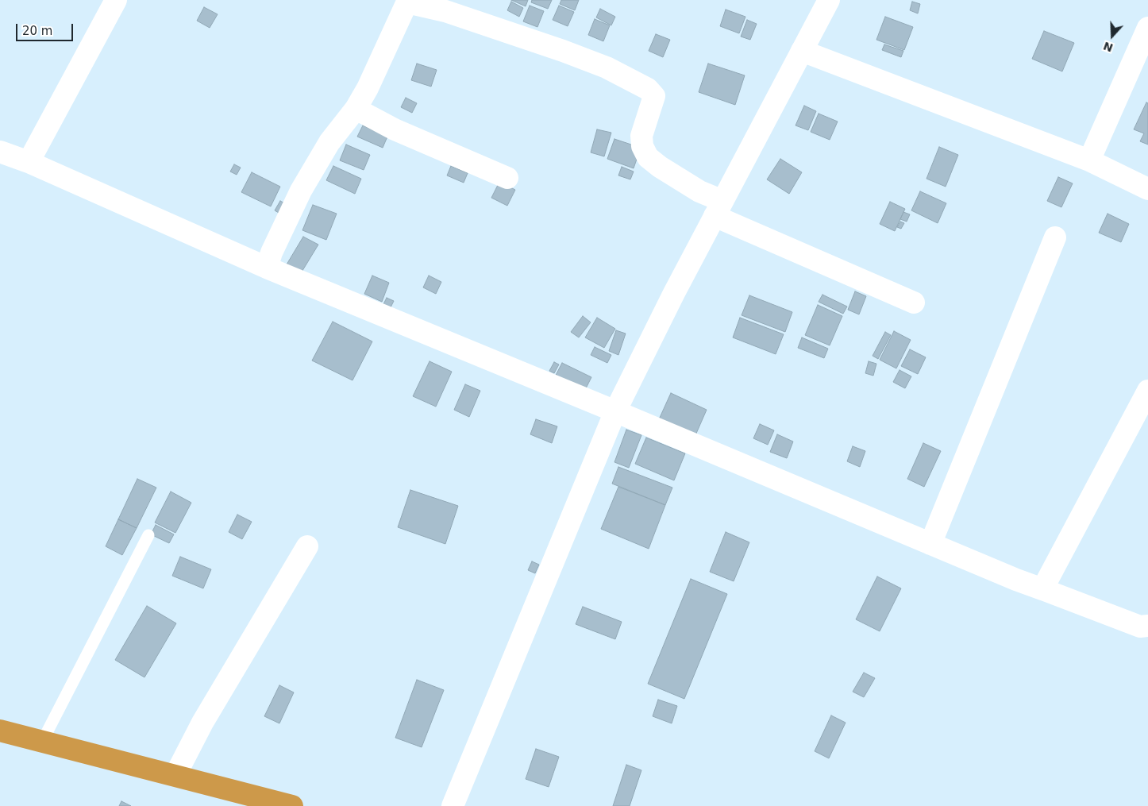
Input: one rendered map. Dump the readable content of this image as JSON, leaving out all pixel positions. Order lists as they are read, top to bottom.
{
  "scale_bar": "20 m",
  "north": "bottom"
}
